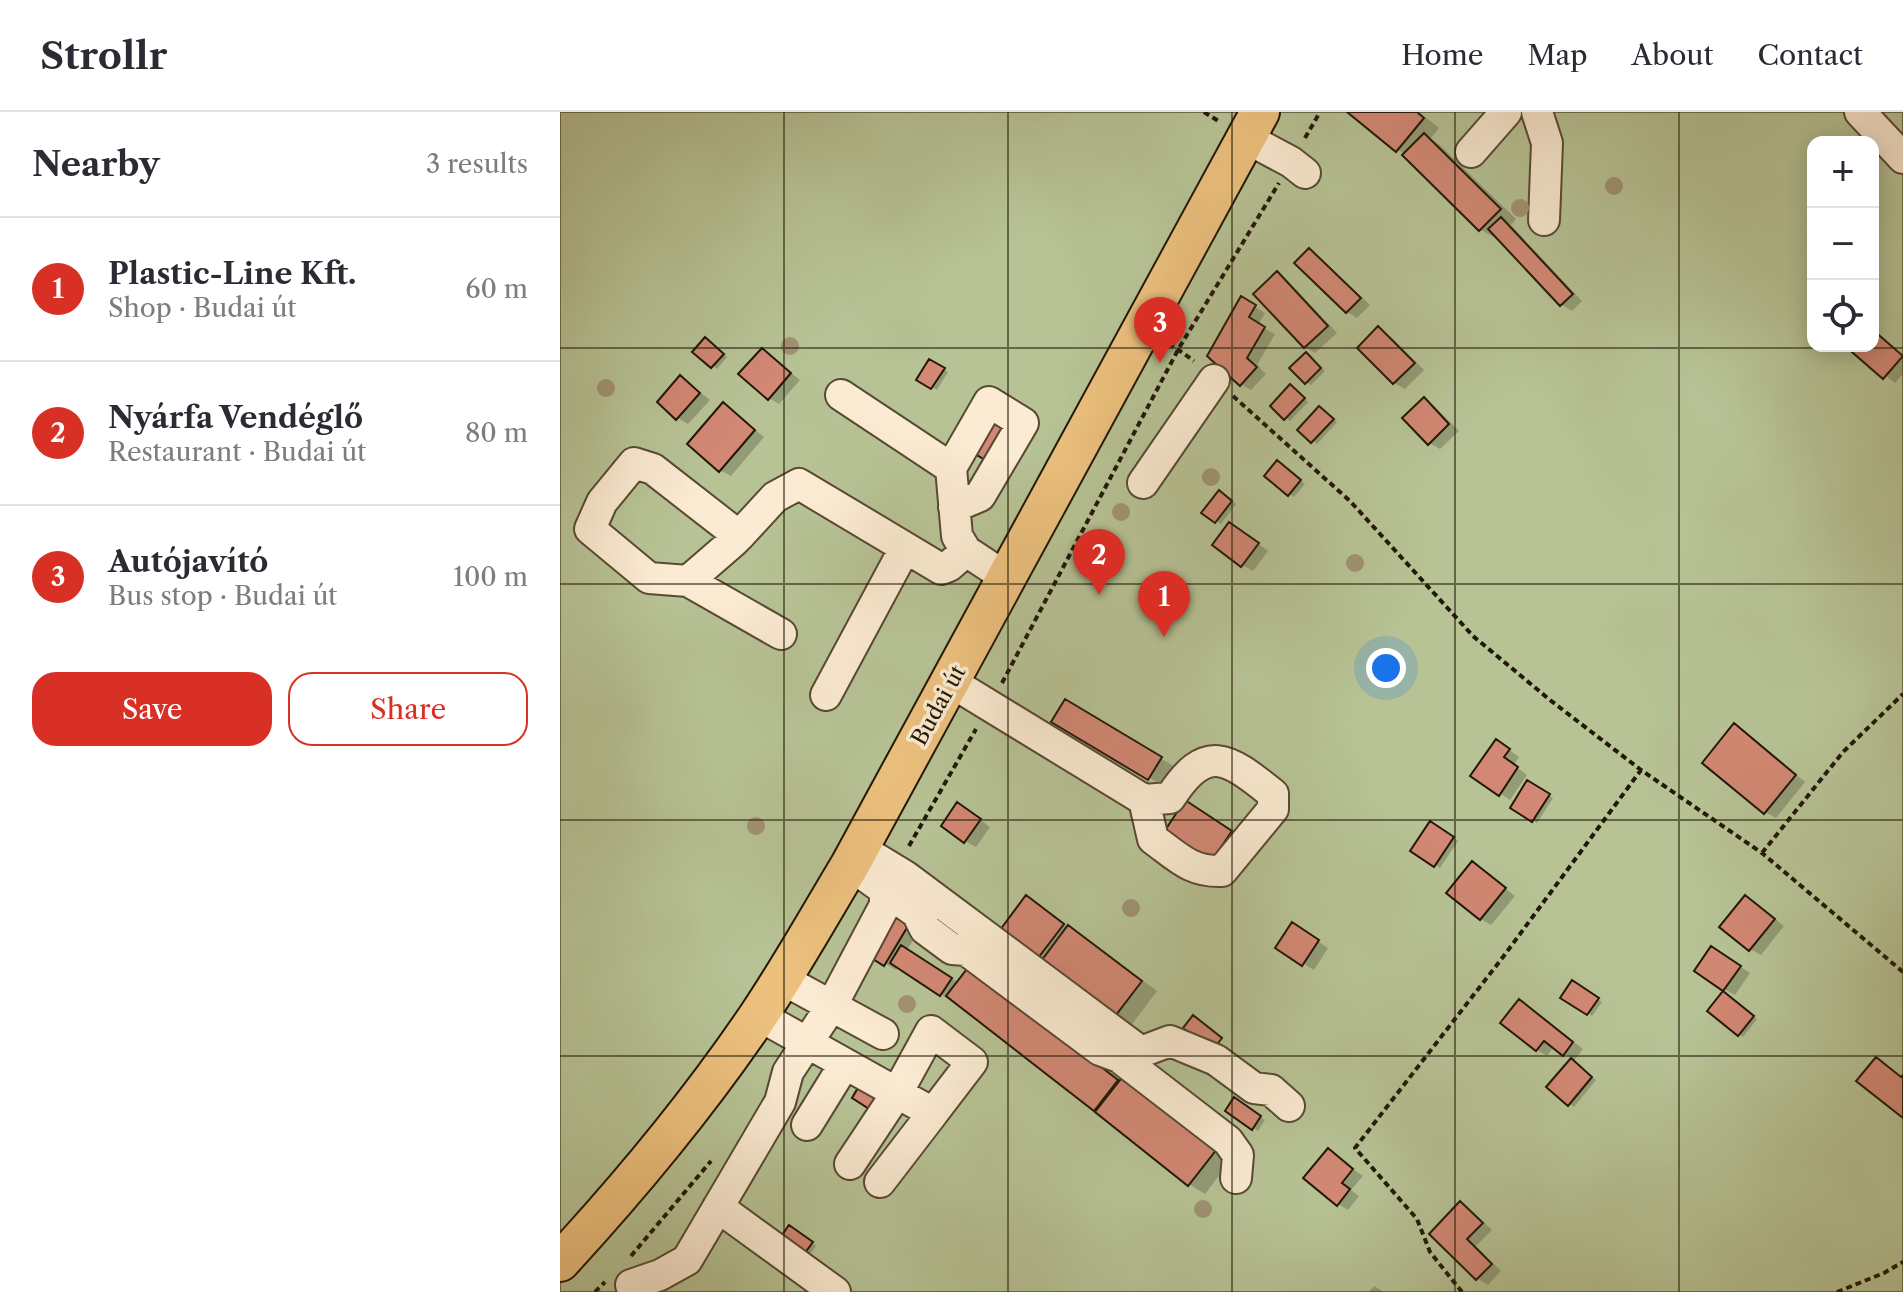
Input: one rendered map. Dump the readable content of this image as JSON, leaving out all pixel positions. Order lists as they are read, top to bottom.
{
  "streets": {
    "main road": ["Budai út"]
  },
  "page": {
    "header": "Strollr",
    "nav": [
      "Home",
      "Map",
      "About",
      "Contact"
    ],
    "heading": ["Nearby", "3 results"],
    "map_buttons": ["+", "−"],
    "list": [
      {
        "mark": "1",
        "name": "Plastic-Line Kft.",
        "note": "Shop · Budai út",
        "value": "60 m"
      },
      {
        "mark": "2",
        "name": "Nyárfa Vendéglő",
        "note": "Restaurant · Budai út",
        "value": "80 m"
      },
      {
        "mark": "3",
        "name": "Autójavító",
        "note": "Bus stop · Budai út",
        "value": "100 m"
      }
    ],
    "pins": ["3", "2", "1"],
    "buttons": ["Save", "Share"]
  }
}
